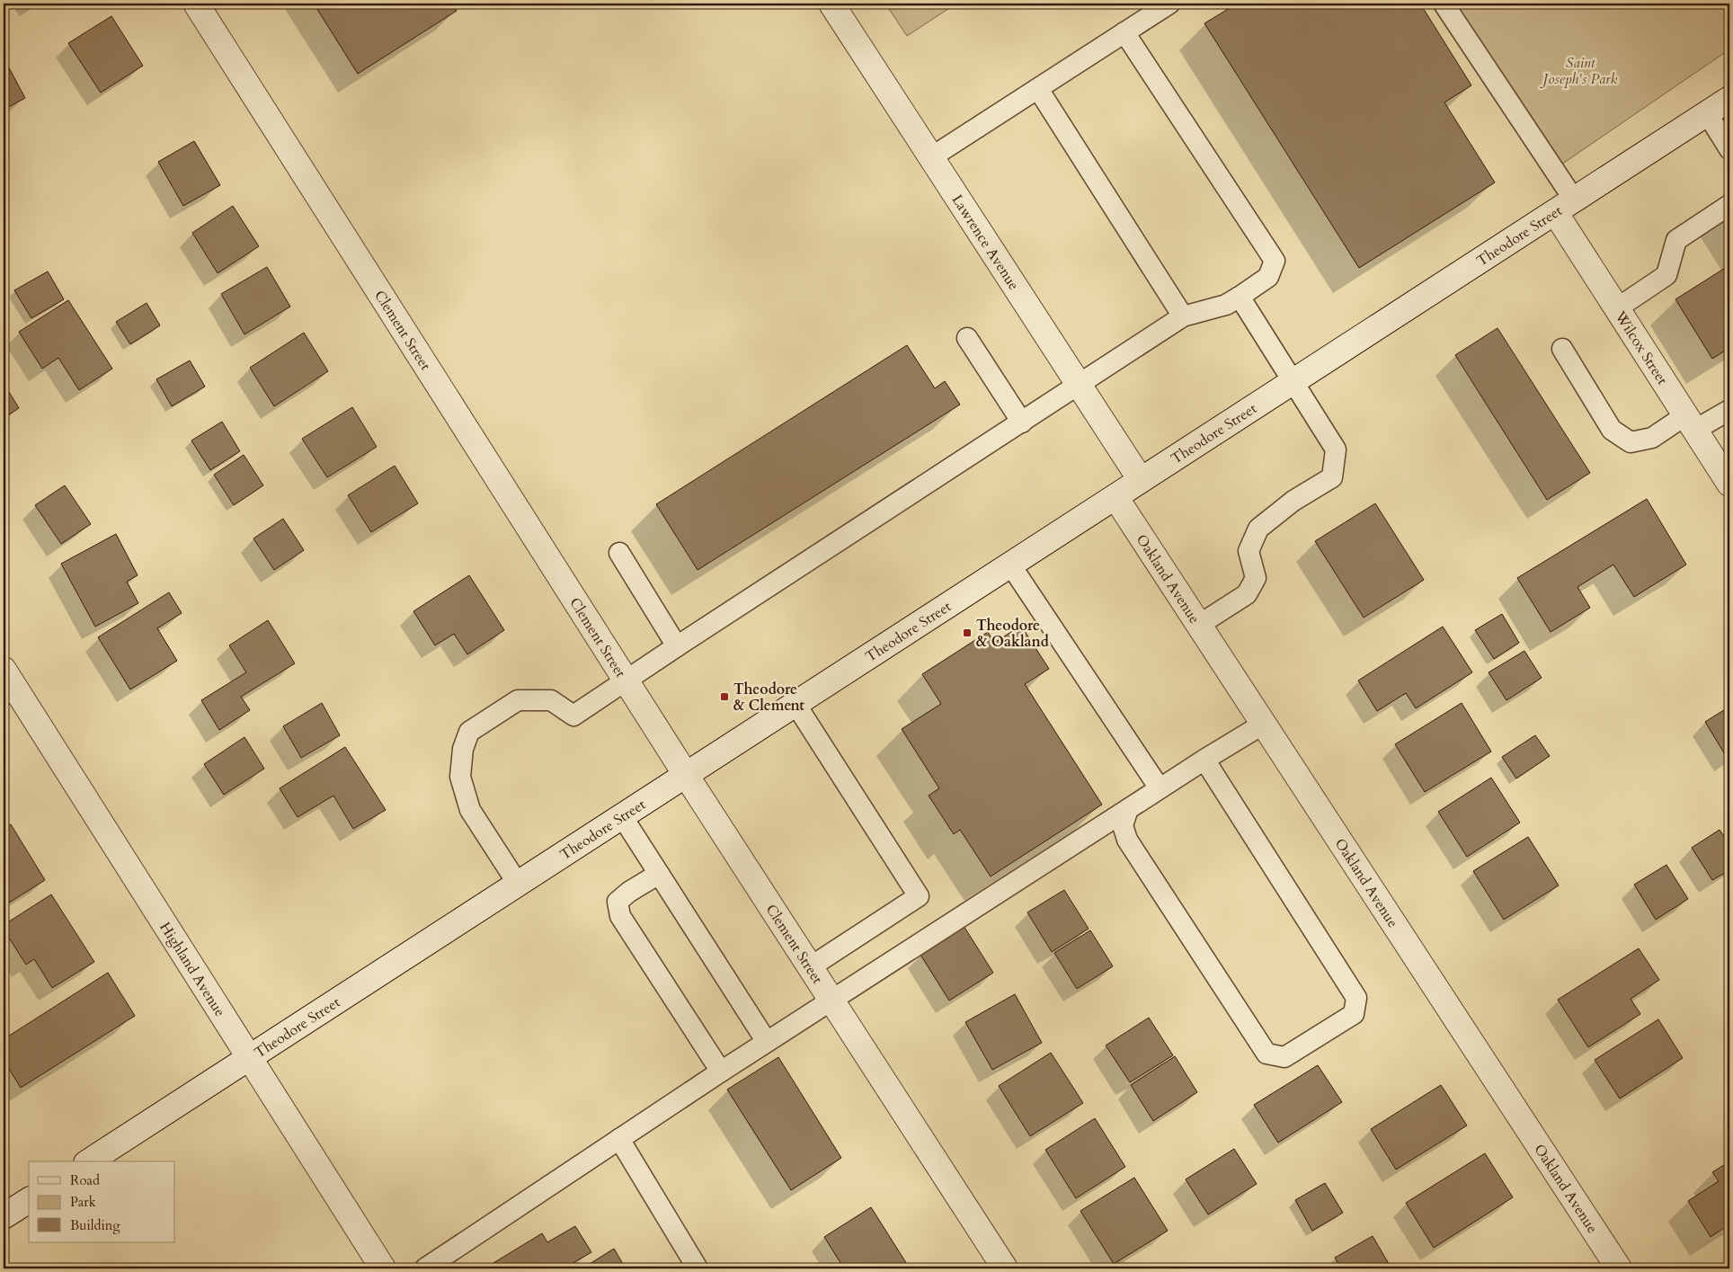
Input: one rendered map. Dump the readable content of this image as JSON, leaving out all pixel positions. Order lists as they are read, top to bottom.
{
  "streets": {
    "street": [
      "Theodore Street",
      "Lawrence Avenue",
      "Clement Street",
      "Wilcox Street",
      "Oakland Avenue",
      "Highland Avenue"
    ]
  },
  "crossings": [
    ["Theodore Street", "Lawrence Avenue"],
    ["Theodore Street", "Clement Street"],
    ["Theodore Street", "Wilcox Street"],
    ["Theodore Street", "Oakland Avenue"],
    ["Theodore Street", "Highland Avenue"]
  ],
  "parks": ["Saint Joseph's Park"],
  "places": {
    "transit": ["Theodore & Oakland", "Theodore & Clement"]
  },
  "legend": ["Road", "Park", "Building"]
}
